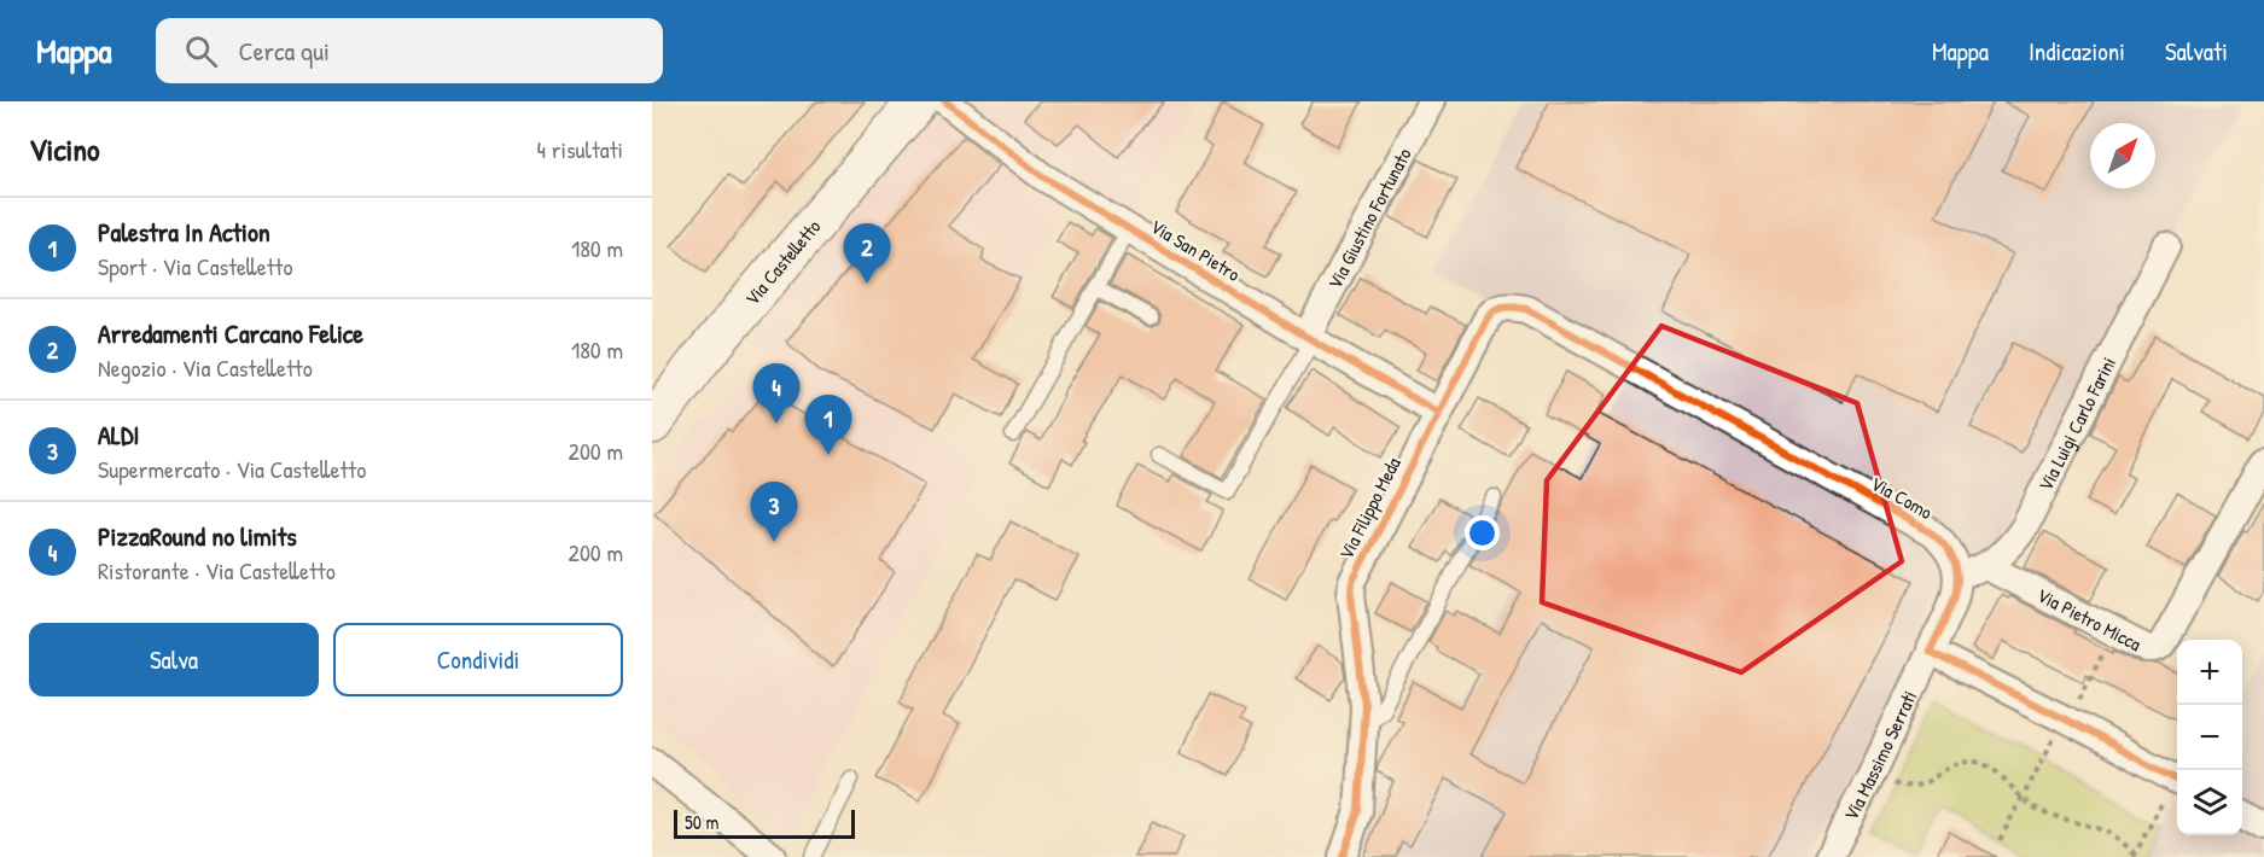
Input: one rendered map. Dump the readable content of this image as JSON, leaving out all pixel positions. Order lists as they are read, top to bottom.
{
  "streets": {
    "main road": ["Via Castelletto"],
    "street": [
      "Via Giustino Fortunato",
      "Via San Pietro",
      "Via Luigi Carlo Farini",
      "Via Como",
      "Via Filippo Meda",
      "Via Pietro Micca",
      "Via Massimo Serrati"
    ]
  },
  "crossings": [
    ["Via Giustino Fortunato", "Via San Pietro"],
    ["Via San Pietro", "Via Filippo Meda"],
    ["Via Luigi Carlo Farini", "Via Como"],
    ["Via Luigi Carlo Farini", "Via Pietro Micca"],
    ["Via Como", "Via Filippo Meda"]
  ],
  "scale_bar": "50 m",
  "north": "top right",
  "page": {
    "header": "Mappa",
    "search": "Cerca qui",
    "nav": ["Mappa", "Indicazioni", "Salvati"],
    "heading": ["Vicino", "4 risultati"],
    "list": [
      {
        "mark": "1",
        "name": "Palestra In Action",
        "note": "Sport · Via Castelletto",
        "value": "180 m"
      },
      {
        "mark": "2",
        "name": "Arredamenti Carcano Felice",
        "note": "Negozio · Via Castelletto",
        "value": "180 m"
      },
      {
        "mark": "3",
        "name": "ALDI",
        "note": "Supermercato · Via Castelletto",
        "value": "200 m"
      },
      {
        "mark": "4",
        "name": "PizzaRound no limits",
        "note": "Ristorante · Via Castelletto",
        "value": "200 m"
      }
    ],
    "pins": [
      "2",
      "4",
      "1",
      "3"
    ],
    "buttons": ["Salva", "Condividi"],
    "map_buttons": ["+", "−"],
    "scale": "50 m"
  }
}
